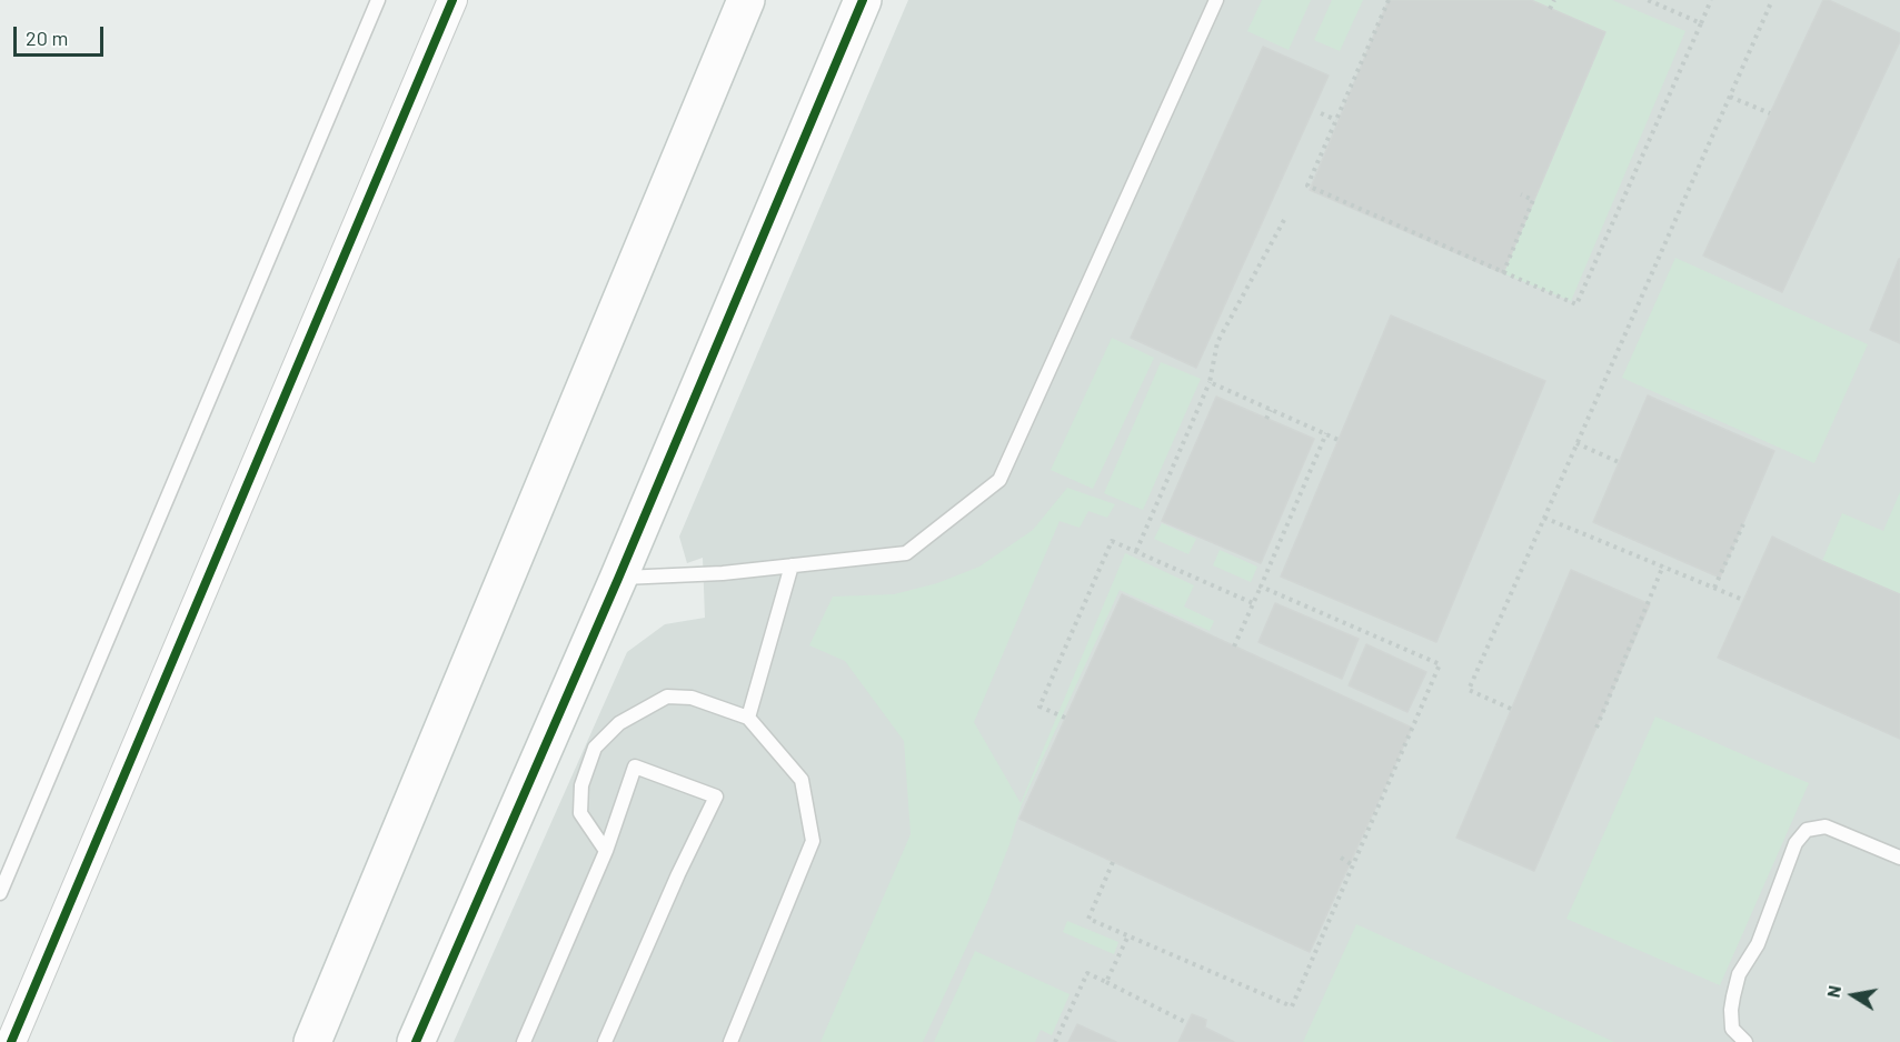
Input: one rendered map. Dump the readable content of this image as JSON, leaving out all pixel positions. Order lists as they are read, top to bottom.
{
  "scale_bar": "20 m",
  "north": "left"
}
